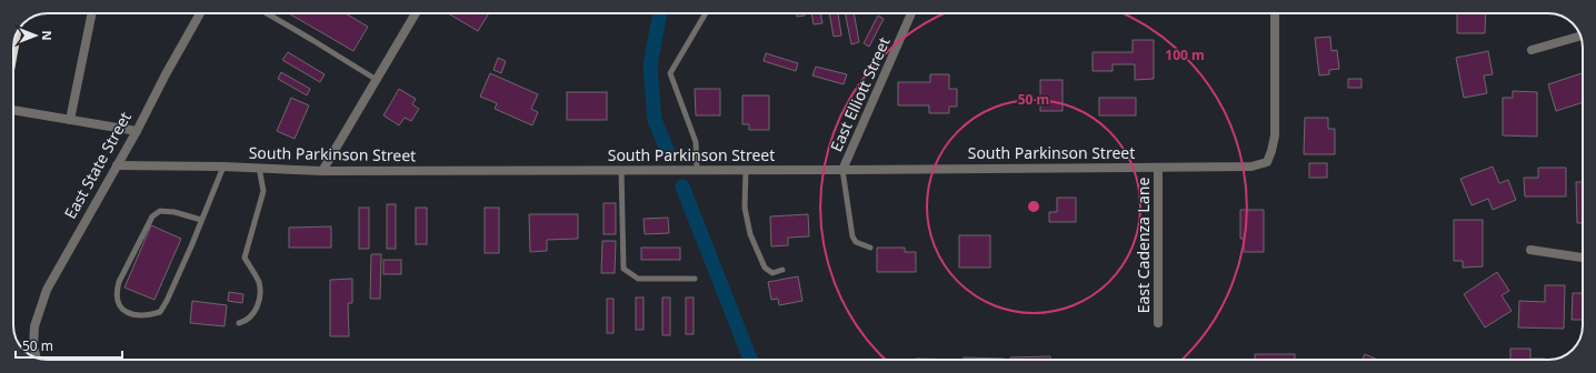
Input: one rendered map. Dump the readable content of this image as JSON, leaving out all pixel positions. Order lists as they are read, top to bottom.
{
  "streets": {
    "street": [
      "East Elliott Street",
      "South Parkinson Street",
      "East State Street",
      "East Cadenza Lane"
    ]
  },
  "crossings": [
    ["East Elliott Street", "South Parkinson Street"],
    ["South Parkinson Street", "East State Street"],
    ["South Parkinson Street", "East Cadenza Lane"]
  ],
  "scale_bar": "50 m",
  "north": "right",
  "rings": ["100 m", "50 m"]
}
